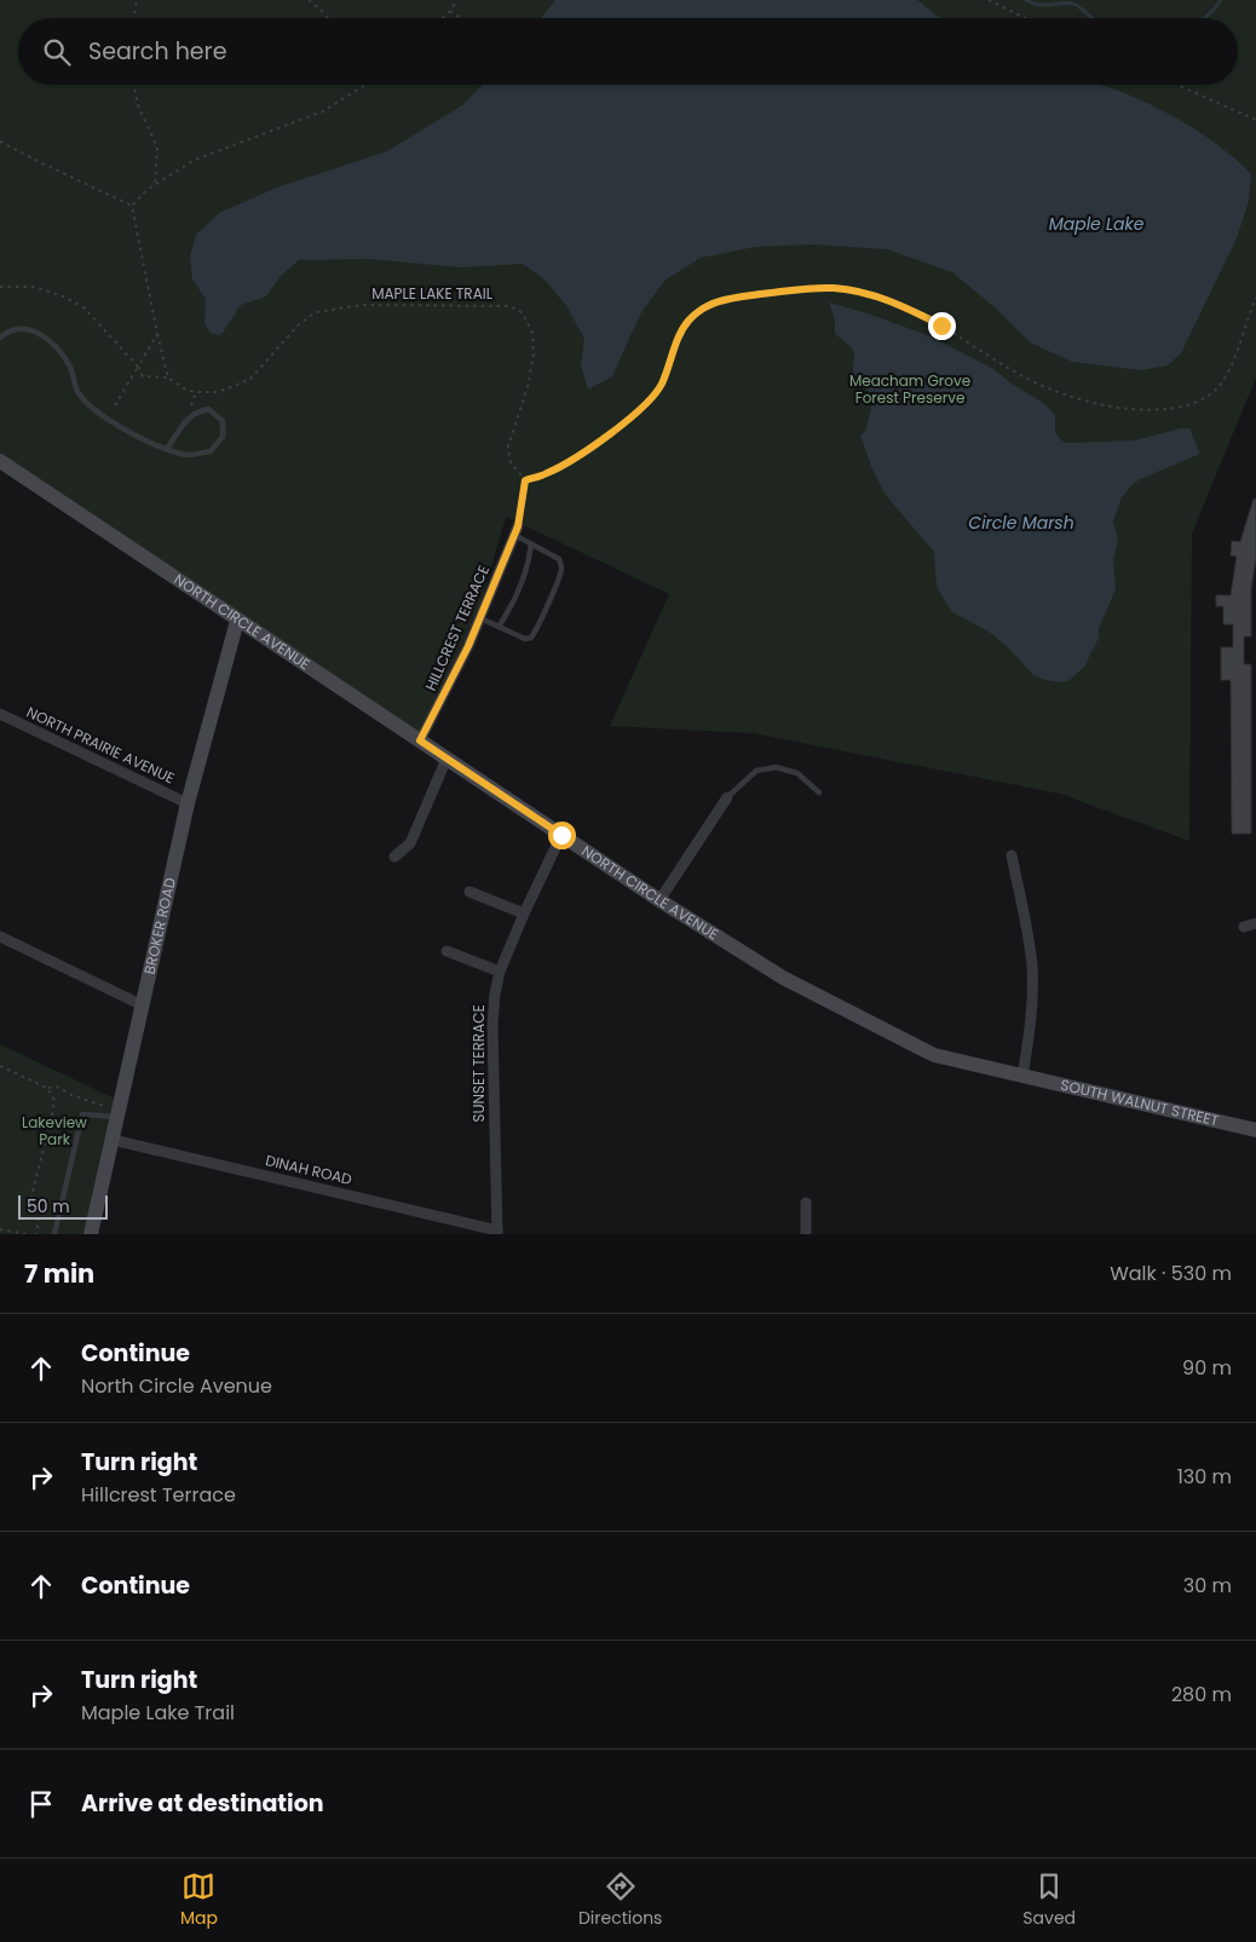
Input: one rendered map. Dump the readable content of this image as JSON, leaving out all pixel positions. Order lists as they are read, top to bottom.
{
  "streets": {
    "street": [
      "NORTH CIRCLE AVENUE",
      "HILLCREST TERRACE",
      "NORTH PRAIRIE AVENUE",
      "BROKER ROAD",
      "SUNSET TERRACE",
      "SOUTH WALNUT STREET",
      "DINAH ROAD"
    ],
    "path": ["MAPLE LAKE TRAIL"]
  },
  "crossings": [
    ["NORTH CIRCLE AVENUE", "HILLCREST TERRACE"],
    ["NORTH CIRCLE AVENUE", "BROKER ROAD"],
    ["NORTH CIRCLE AVENUE", "SUNSET TERRACE"],
    ["NORTH CIRCLE AVENUE", "SOUTH WALNUT STREET"],
    ["NORTH PRAIRIE AVENUE", "BROKER ROAD"],
    ["BROKER ROAD", "DINAH ROAD"],
    ["SUNSET TERRACE", "DINAH ROAD"]
  ],
  "water": ["Maple Lake", "Circle Marsh"],
  "parks": ["Meacham Grove Forest Preserve", "Lakeview Park"],
  "scale_bar": "50 m",
  "page": {
    "search": "Search here",
    "scale": "50 m",
    "heading": ["7 min", "Walk · 530 m"],
    "list": [
      ["Continue", "North Circle Avenue", "90 m"],
      ["Turn right", "Hillcrest Terrace", "130 m"],
      ["Continue", "30 m"],
      ["Turn right", "Maple Lake Trail", "280 m"],
      "Arrive at destination"
    ],
    "nav": ["Map", "Directions", "Saved"]
  }
}
